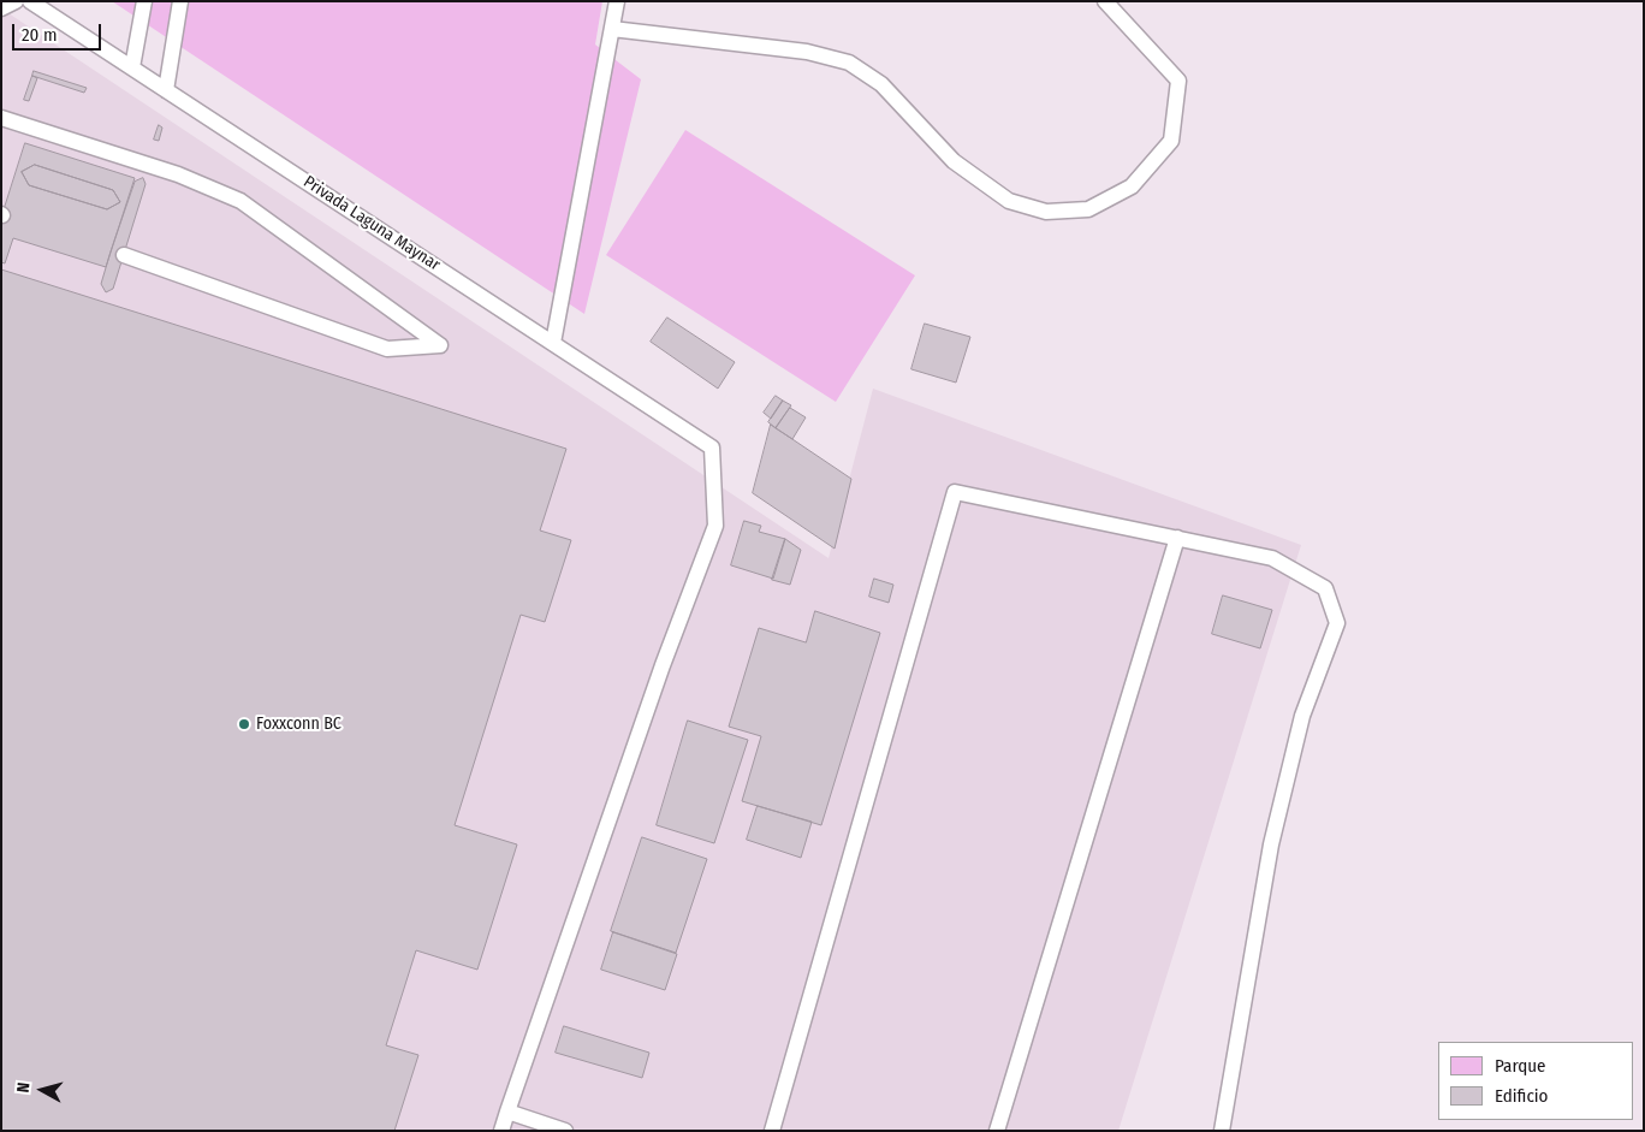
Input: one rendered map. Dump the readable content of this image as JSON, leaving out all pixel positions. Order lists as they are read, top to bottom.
{
  "streets": {
    "lane": ["Privada Laguna Maynar"]
  },
  "places": ["Foxxconn BC"],
  "legend": ["Parque", "Edificio"],
  "scale_bar": "20 m",
  "north": "left"
}
